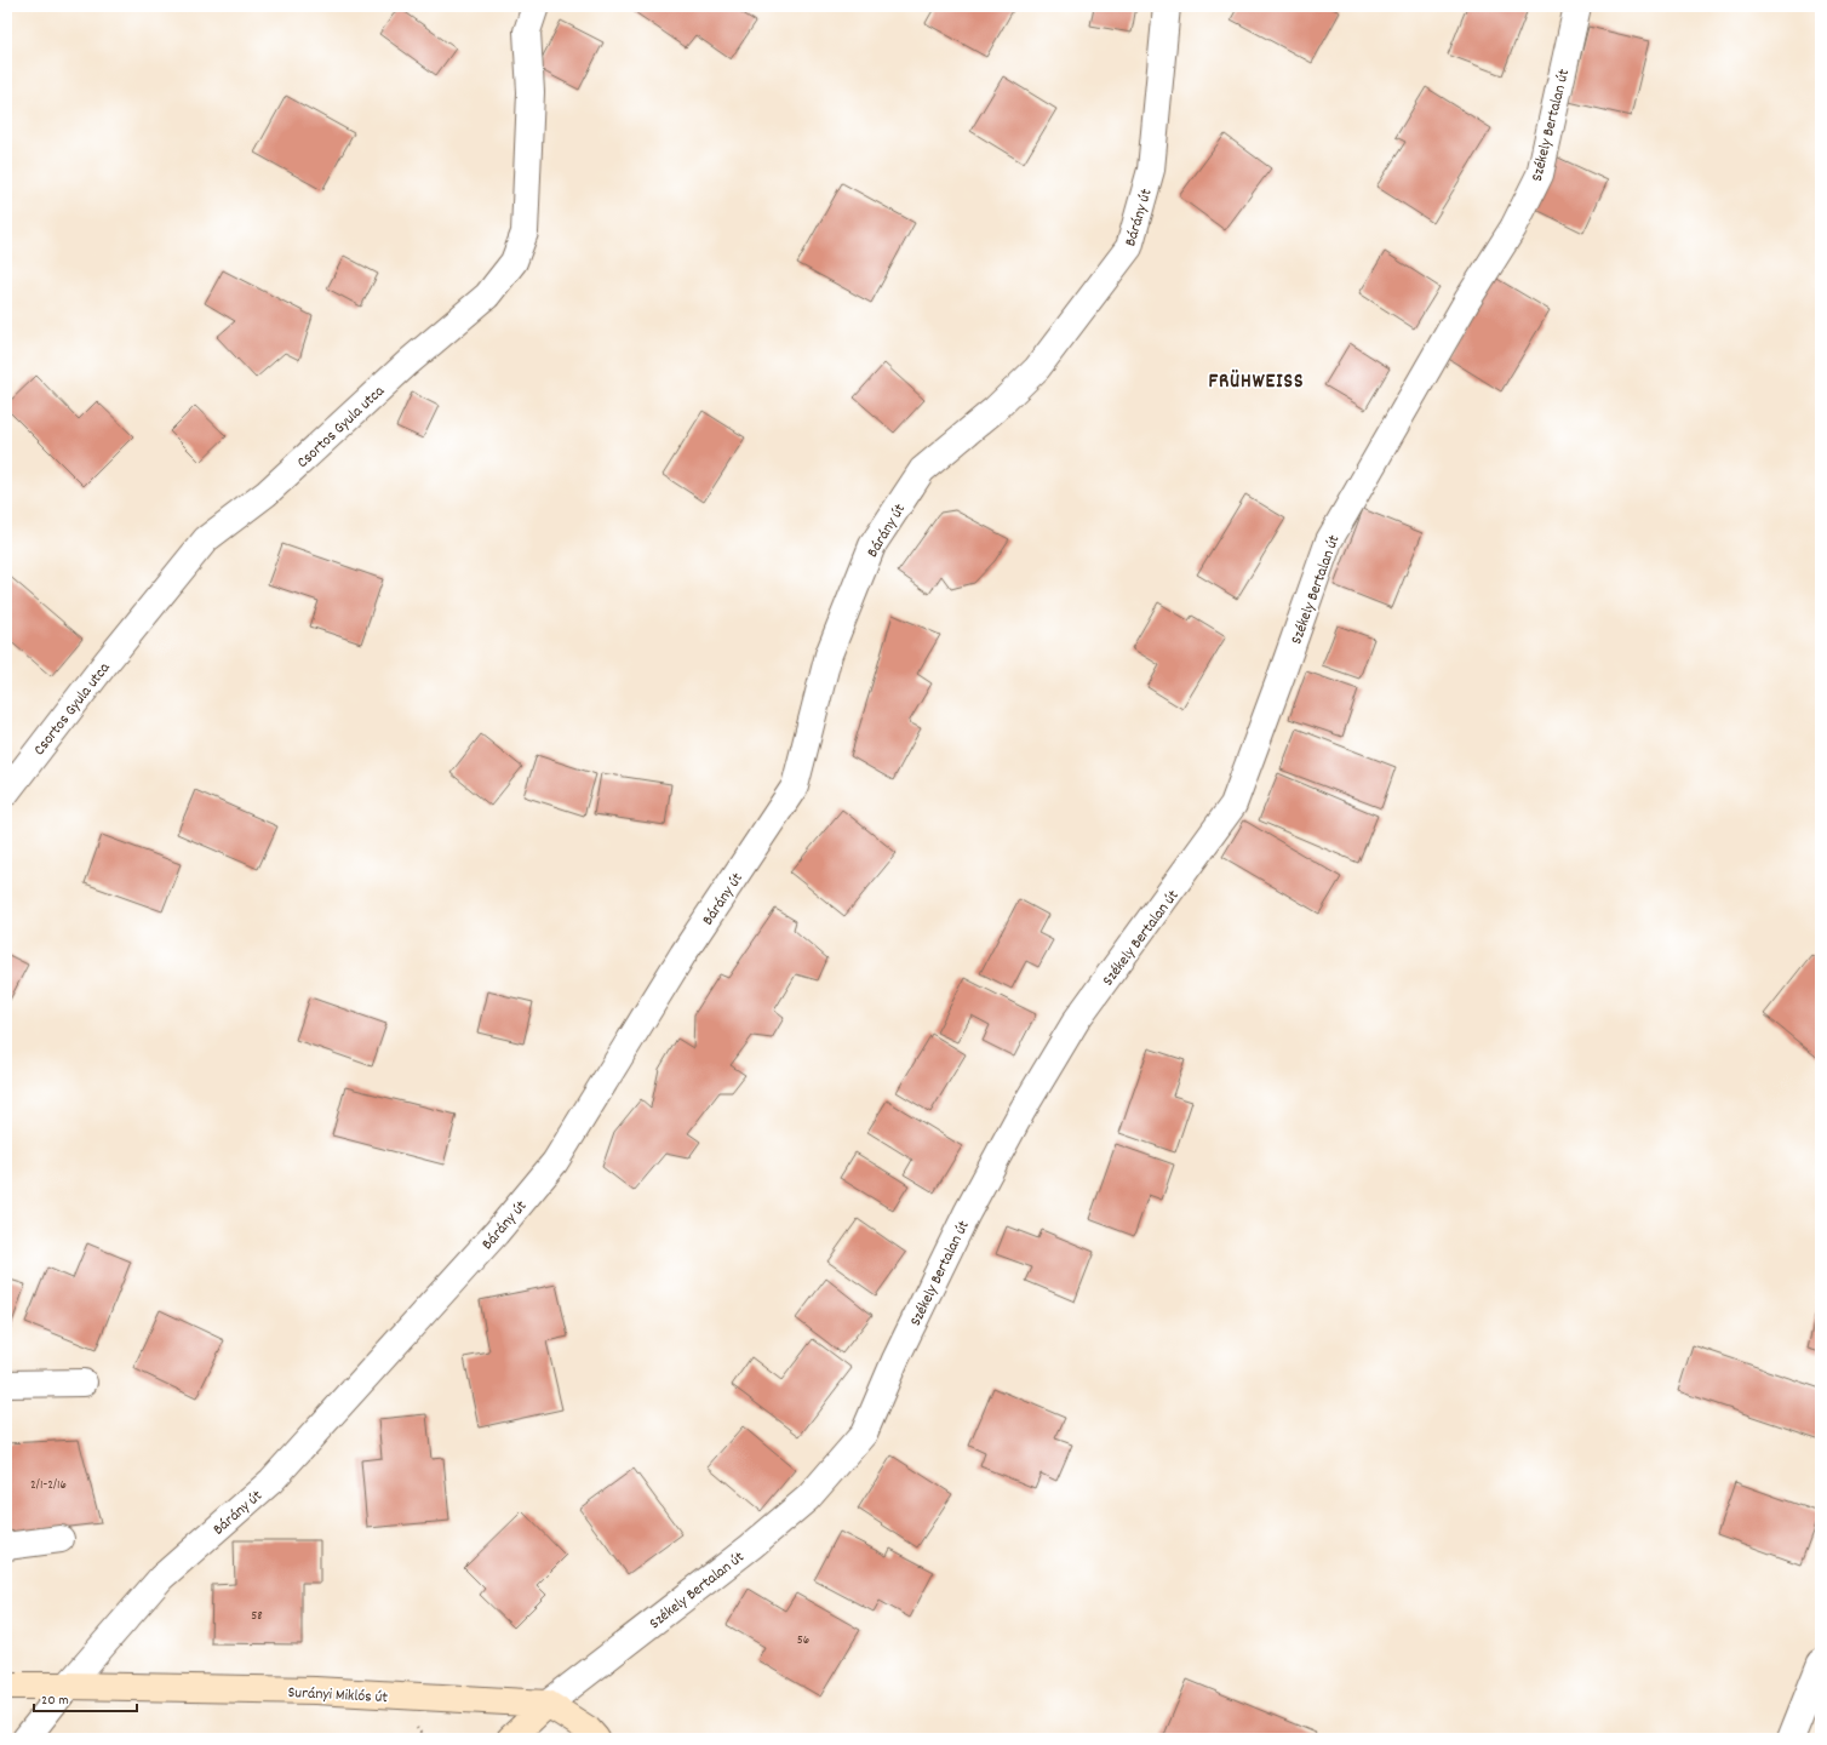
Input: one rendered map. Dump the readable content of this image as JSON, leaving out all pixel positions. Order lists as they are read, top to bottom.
{
  "streets": {
    "street": [
      "Székely Bertalan út",
      "Bárány út",
      "Csortos Gyula utca",
      "Surányi Miklós út"
    ]
  },
  "crossings": [
    ["Székely Bertalan út", "Surányi Miklós út"],
    ["Bárány út", "Surányi Miklós út"]
  ],
  "districts": ["FRÜHWEISS"],
  "house_numbers": ["2/1-2/16", "58", "56"],
  "scale_bar": "20 m"
}
